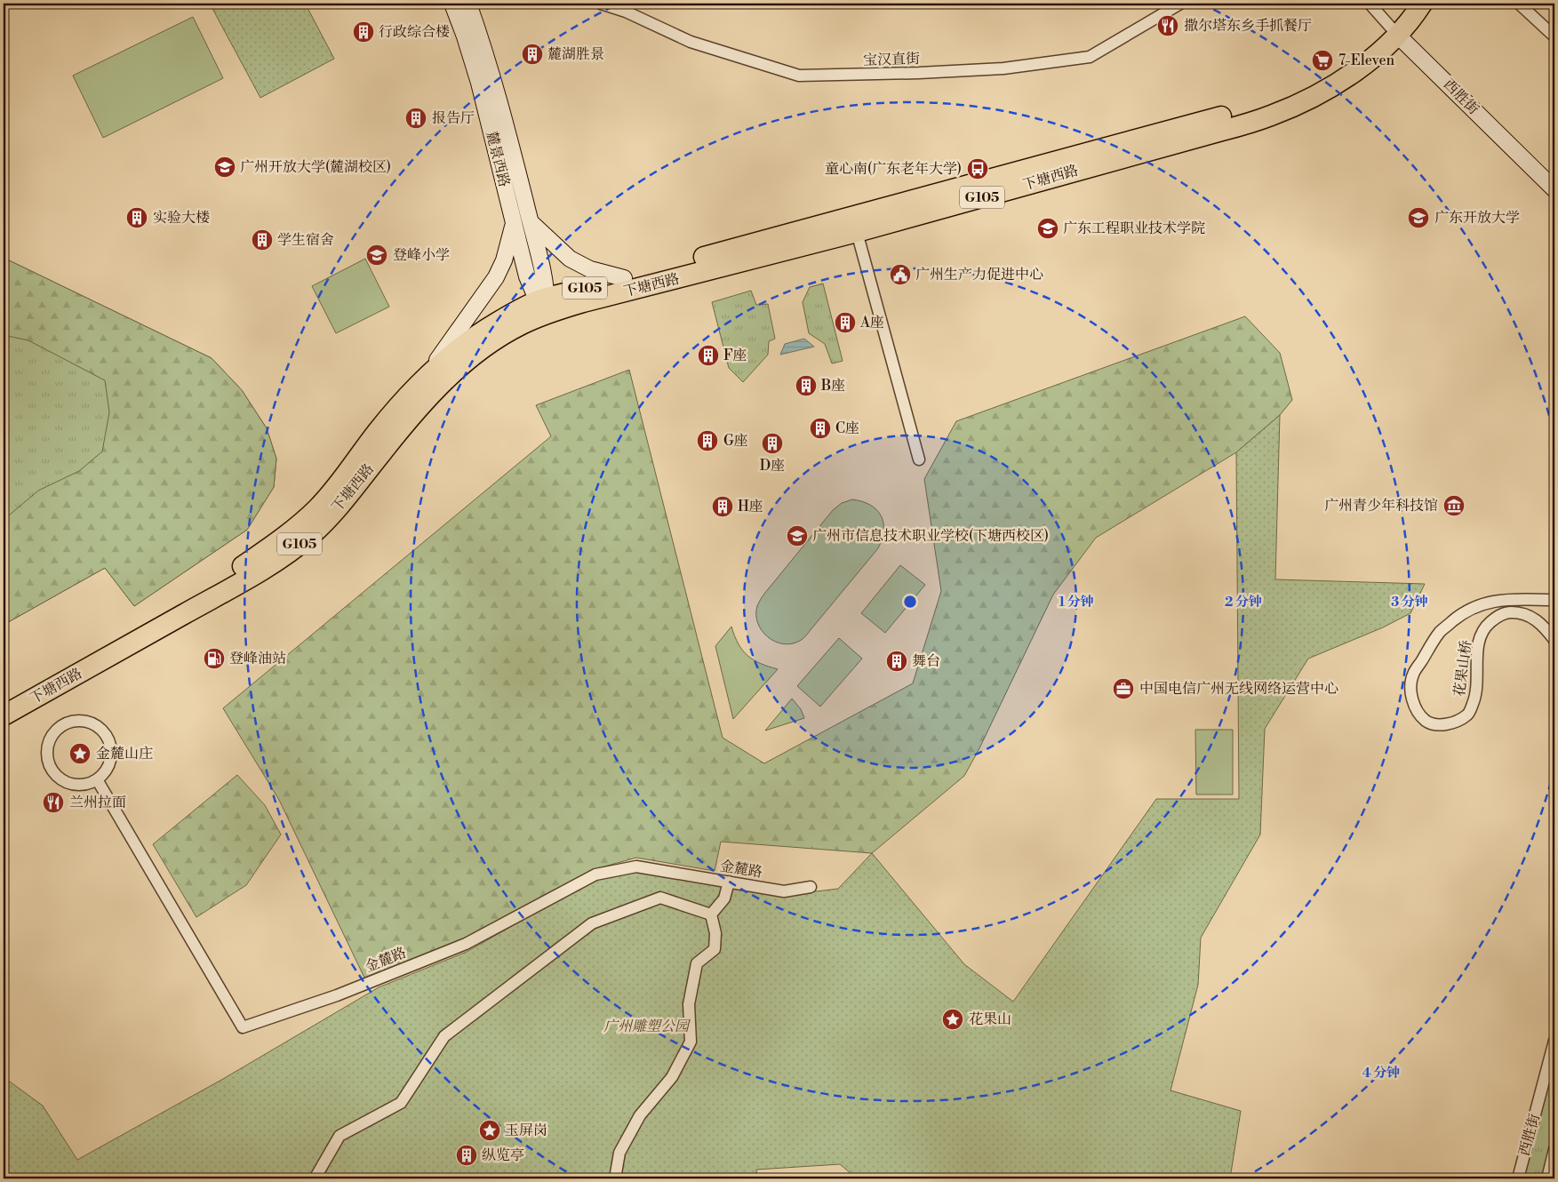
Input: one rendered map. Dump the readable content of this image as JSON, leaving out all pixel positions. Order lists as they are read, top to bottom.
{
  "streets": {
    "highway": ["下塘西路", "G105"],
    "street": [
      "宝汉直街",
      "西胜街",
      "麓景西路",
      "花果山桥",
      "金麓路"
    ]
  },
  "crossings": [
    ["西胜街", "下塘西路"],
    ["西胜街", "G105"],
    ["麓景西路", "下塘西路"],
    ["下塘西路", "G105"]
  ],
  "parks": ["广州雕塑公园"],
  "places": {
    "restaurant": ["撒尔塔东乡手抓餐厅", "兰州拉面"],
    "building": [
      "行政综合楼",
      "麓湖胜景",
      "报告厅",
      "实验大楼",
      "学生宿舍",
      "A座",
      "F座",
      "B座",
      "C座",
      "G座",
      "D座",
      "H座",
      "舞台",
      "纵览亭"
    ],
    "supermarket": ["7-Eleven"],
    "school or university": [
      "广州开放大学(麓湖校区)",
      "广东开放大学",
      "广东工程职业技术学院",
      "登峰小学",
      "广州市信息技术职业学校(下塘西校区)"
    ],
    "bus stop": ["童心南(广东老年大学)"],
    "public building": ["广州生产力促进中心"],
    "museum": ["广州青少年科技馆"],
    "fuel station": ["登峰油站"],
    "office": ["中国电信广州无线网络运营中心"],
    "place": ["金麓山庄", "花果山", "玉屏岗"]
  },
  "rings": [
    "1 分钟",
    "2 分钟",
    "3 分钟",
    "4 分钟"
  ]
}
